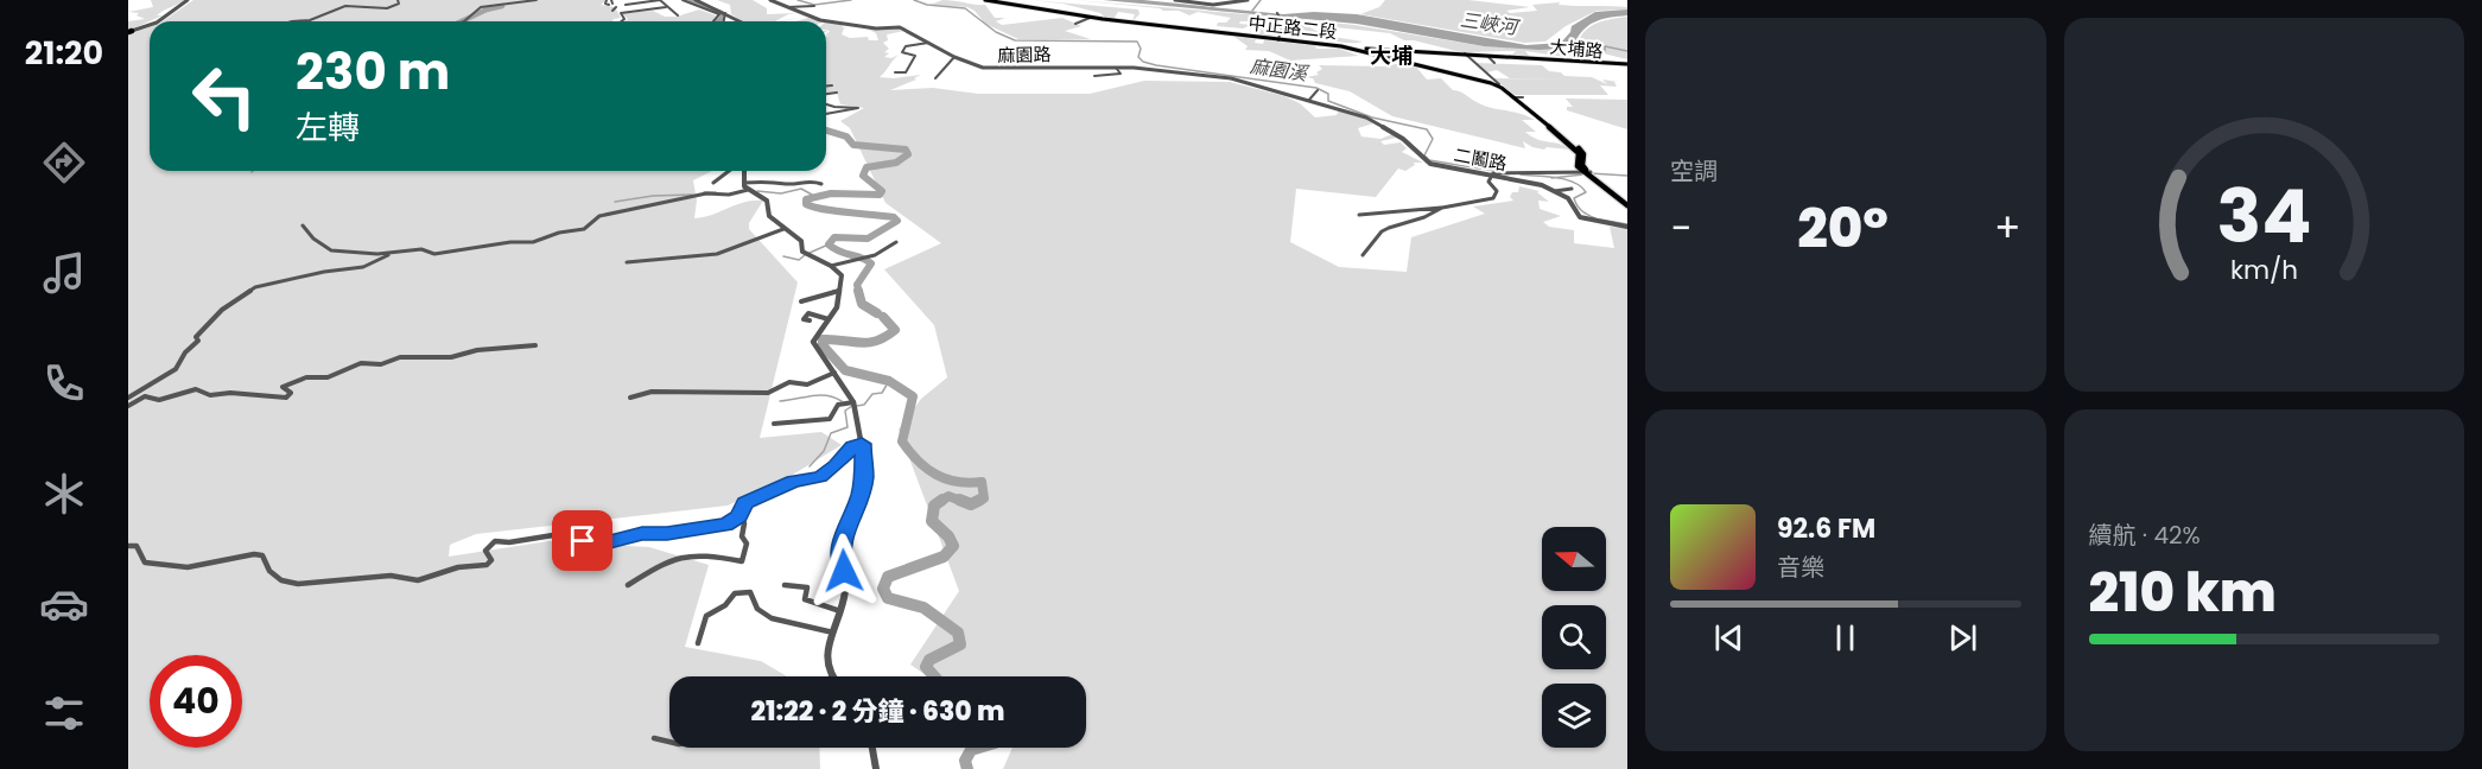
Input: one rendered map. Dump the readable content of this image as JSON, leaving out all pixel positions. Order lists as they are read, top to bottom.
{
  "streets": {
    "main road": ["中正路二段", "大埔路"],
    "street": ["麻園路", "二鬮路"]
  },
  "crossings": [
    ["中正路二段", "大埔路"],
    ["麻園路", "二鬮路"]
  ],
  "districts": ["大埔"],
  "water": ["三峽河", "麻園溪"],
  "north": "left",
  "page": {
    "tabs": "21:20",
    "tile": [
      "空調",
      ["續航 · 42%", "210 km"]
    ],
    "turn": ["230 m", "左轉"],
    "heat": ["−", "20°", "+"],
    "song": ["92.6 FM", "音樂"],
    "limit": "40",
    "trip": "21:22 · 2 分鐘 · 630 m",
    "gauge": ["34", "km/h"]
  }
}
